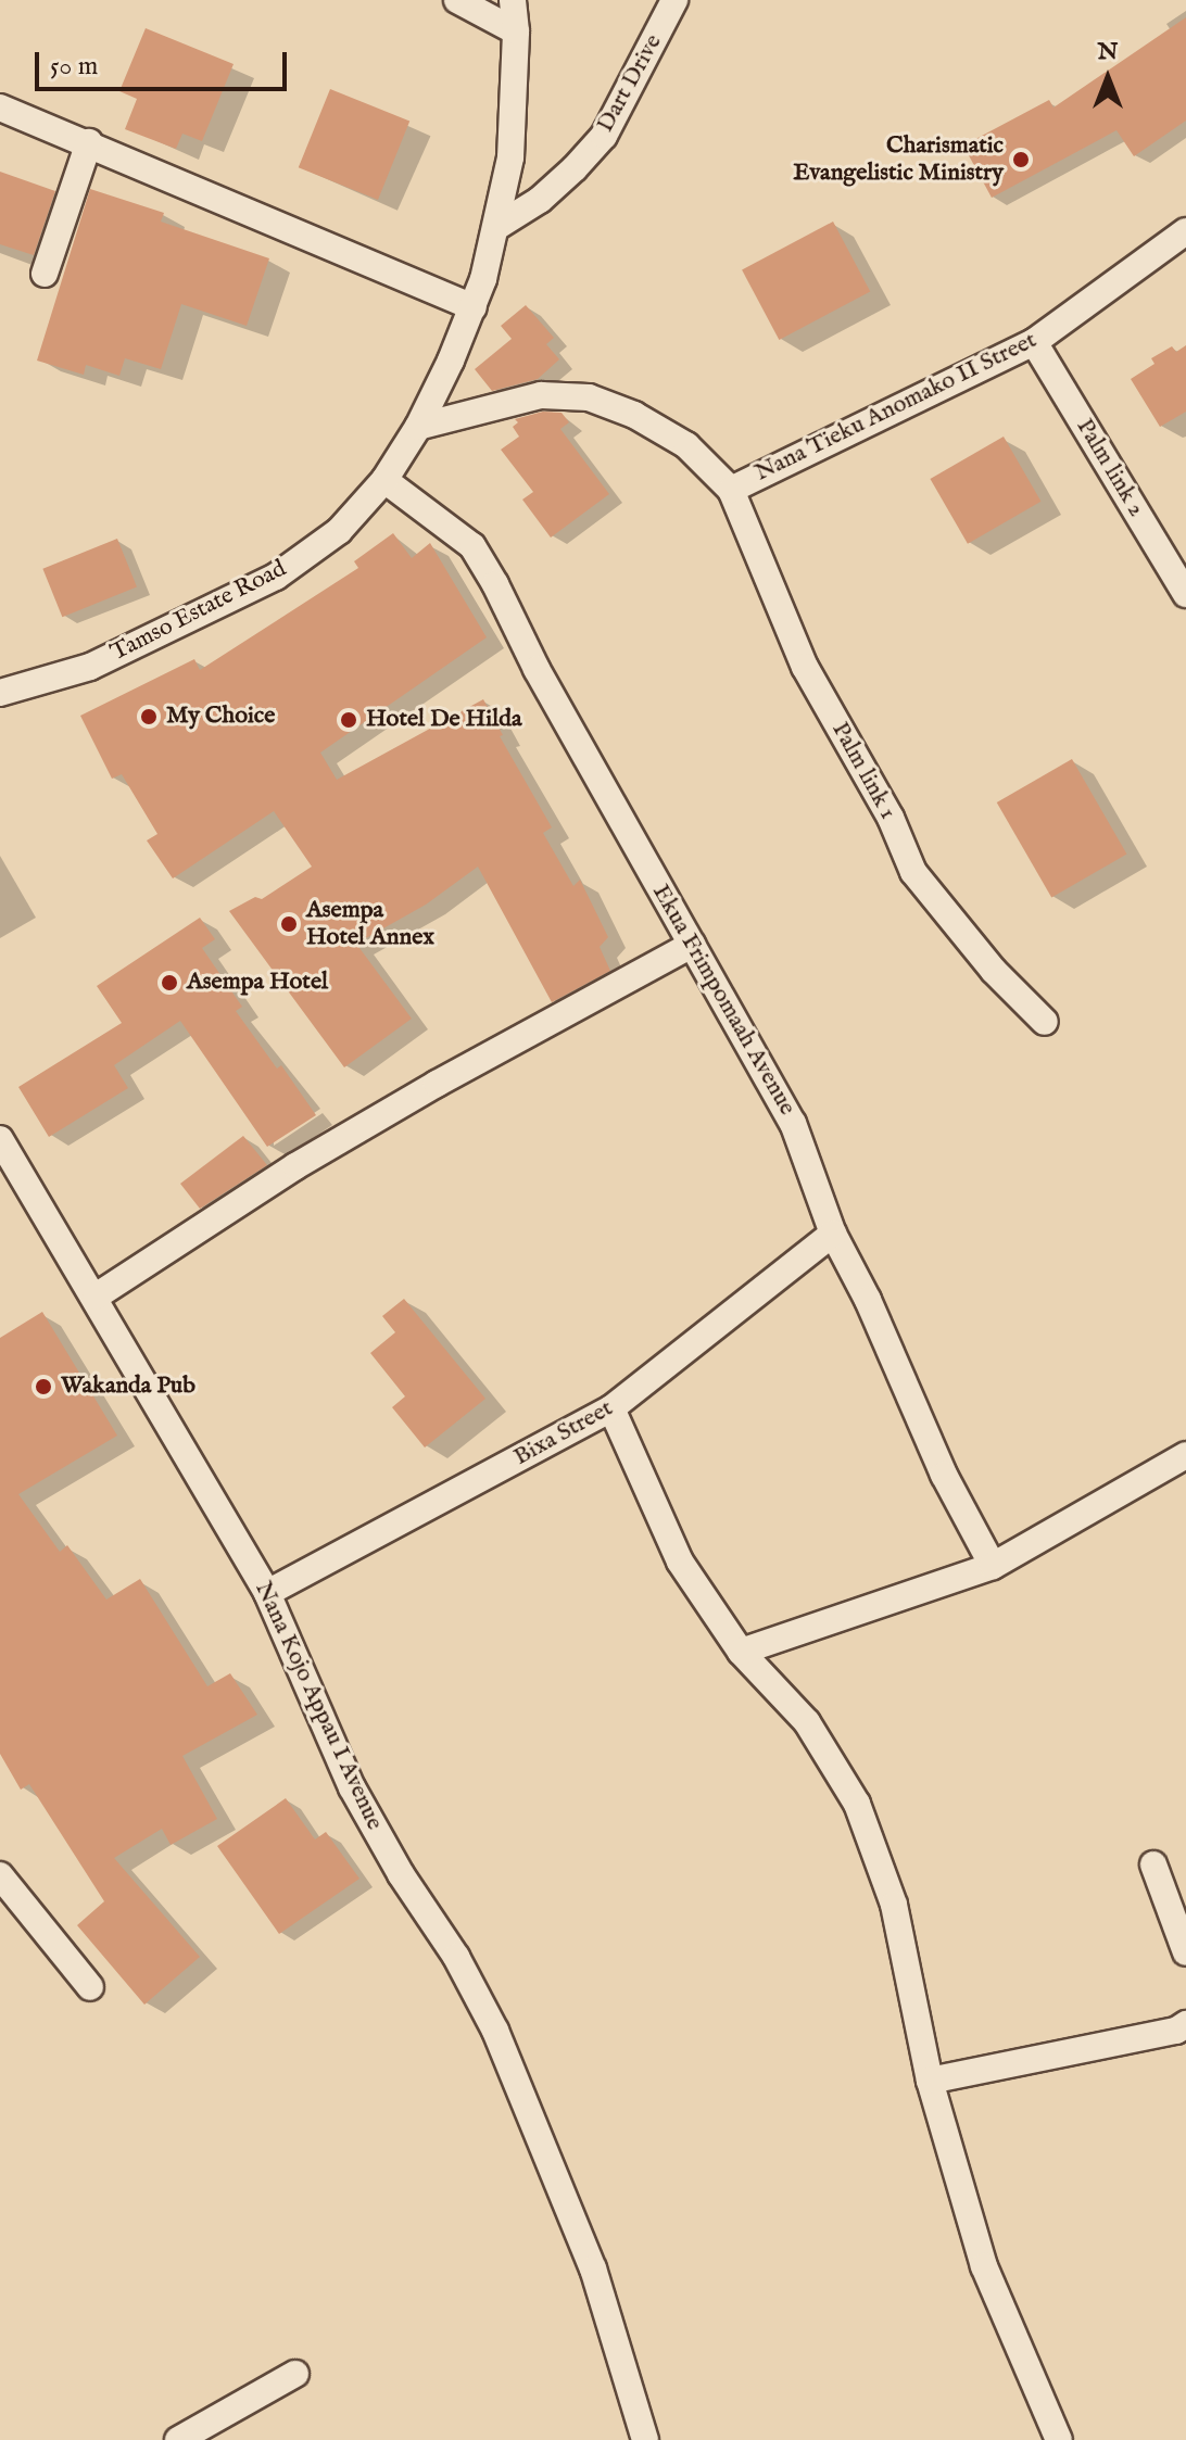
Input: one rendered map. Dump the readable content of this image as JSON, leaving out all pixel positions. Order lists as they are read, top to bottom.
{
  "streets": {
    "street": [
      "Dart Drive",
      "Nana Tieku Anomako II Street",
      "Palm link 2",
      "Tamso Estate Road",
      "Palm link 1",
      "Ekua Frimpomaah Avenue",
      "Bixa Street",
      "Nana Kojo Appau I Avenue"
    ]
  },
  "crossings": [
    ["Dart Drive", "Tamso Estate Road"],
    ["Nana Tieku Anomako II Street", "Palm link 2"],
    ["Nana Tieku Anomako II Street", "Palm link 1"],
    ["Tamso Estate Road", "Ekua Frimpomaah Avenue"],
    ["Ekua Frimpomaah Avenue", "Bixa Street"],
    ["Bixa Street", "Nana Kojo Appau I Avenue"]
  ],
  "places": [
    "Charismatic Evangelistic Ministry",
    "My Choice",
    "Hotel De Hilda",
    "Asempa Hotel Annex",
    "Asempa Hotel",
    "Wakanda Pub"
  ],
  "scale_bar": "50 m",
  "north": "top"
}
